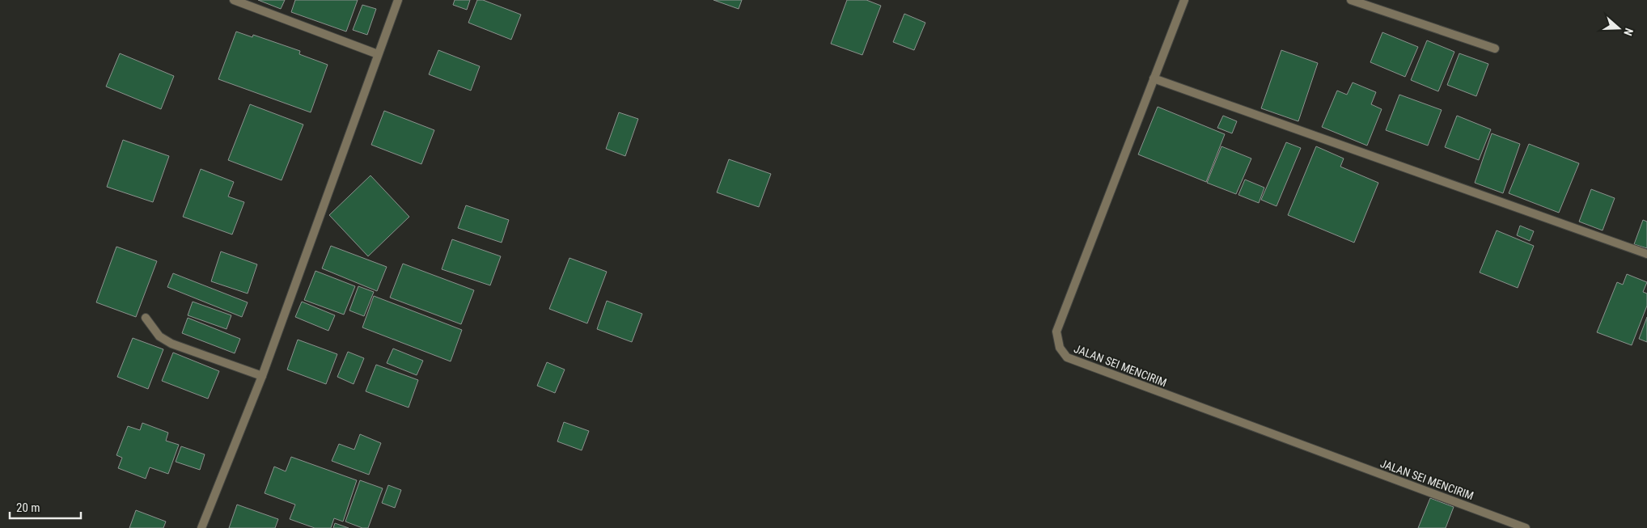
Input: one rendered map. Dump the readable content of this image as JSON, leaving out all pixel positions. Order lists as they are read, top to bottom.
{
  "streets": {
    "street": ["JALAN SEI MENCIRIM"]
  },
  "scale_bar": "20 m",
  "north": "right"
}
